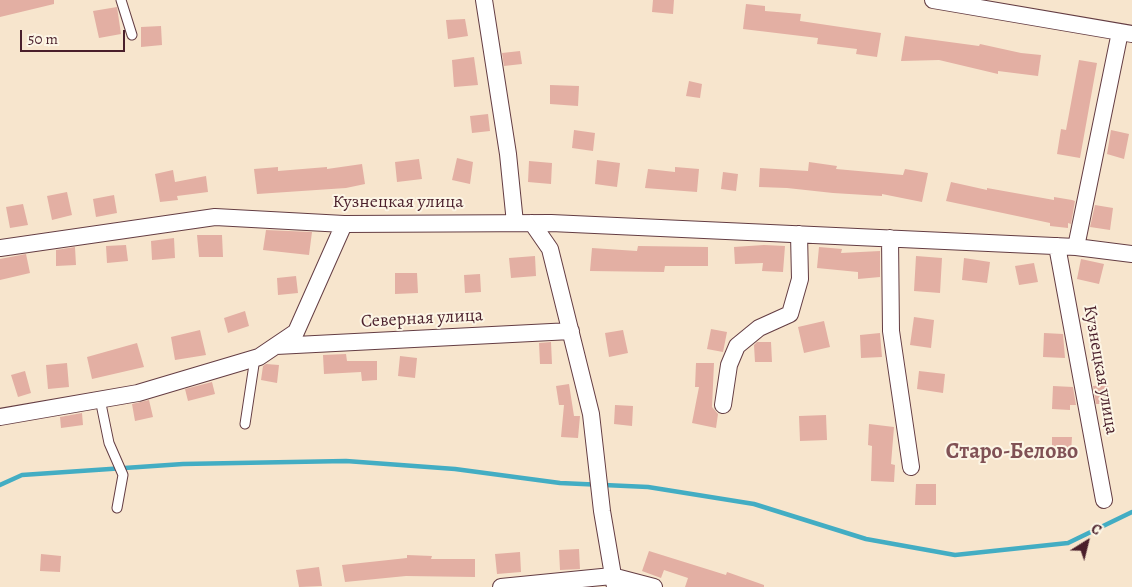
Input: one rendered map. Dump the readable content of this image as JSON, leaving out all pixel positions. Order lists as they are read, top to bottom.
{
  "streets": {
    "street": ["Кузнецкая улица", "Северная улица"]
  },
  "crossings": [
    ["Кузнецкая улица", "Северная улица"]
  ],
  "districts": ["Старо-Белово"],
  "scale_bar": "50 m",
  "north": "top right"
}
